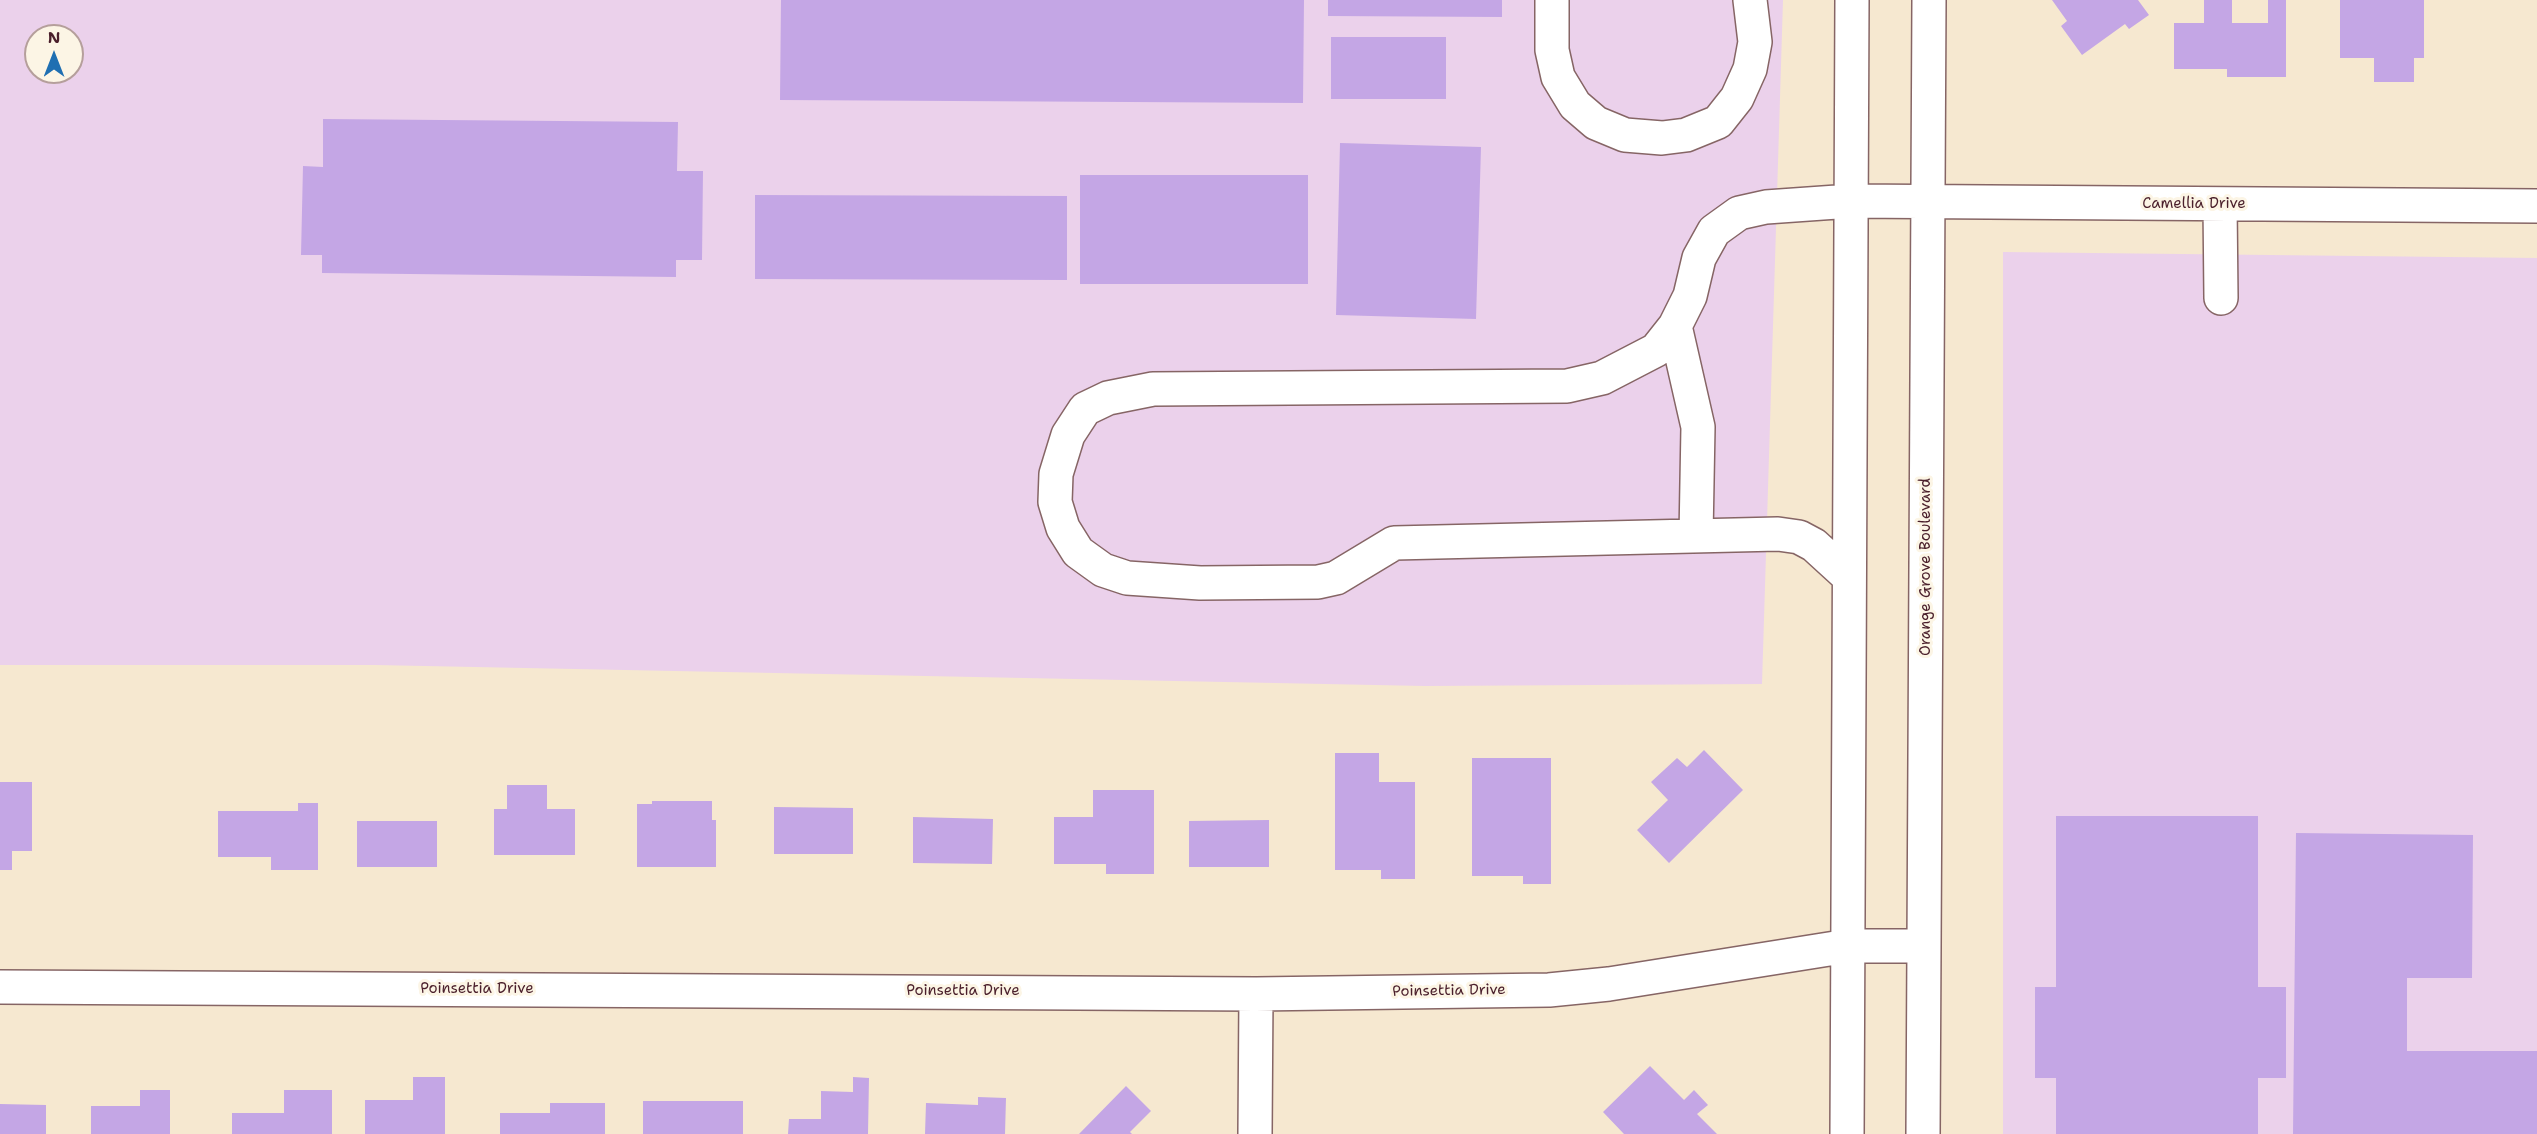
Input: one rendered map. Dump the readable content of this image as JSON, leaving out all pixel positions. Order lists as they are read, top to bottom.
{
  "streets": {
    "street": ["Camellia Drive", "Orange Grove Boulevard", "Poinsettia Drive"]
  },
  "crossings": [
    ["Camellia Drive", "Orange Grove Boulevard"],
    ["Orange Grove Boulevard", "Poinsettia Drive"]
  ],
  "north": "top"
}
